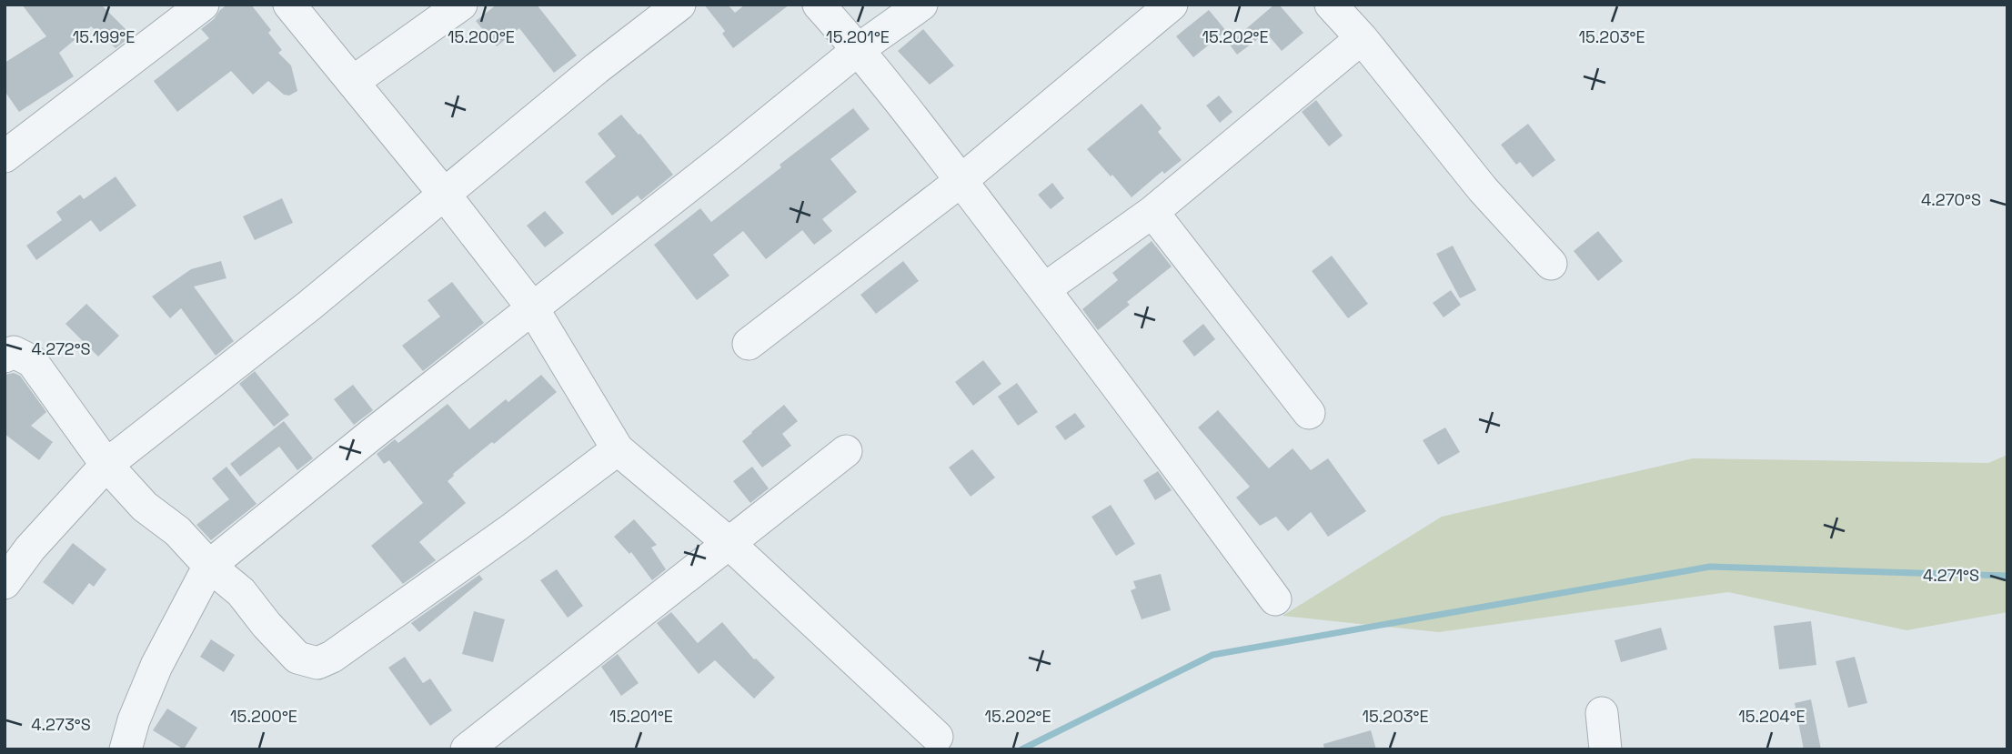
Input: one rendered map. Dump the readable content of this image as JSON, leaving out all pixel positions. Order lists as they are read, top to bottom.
{
  "coordinates": [
    "15.199°E",
    "15.200°E",
    "15.201°E",
    "15.202°E",
    "15.203°E",
    "4.270°S",
    "4.272°S",
    "4.271°S",
    "15.204°E",
    "4.273°S"
  ]
}
